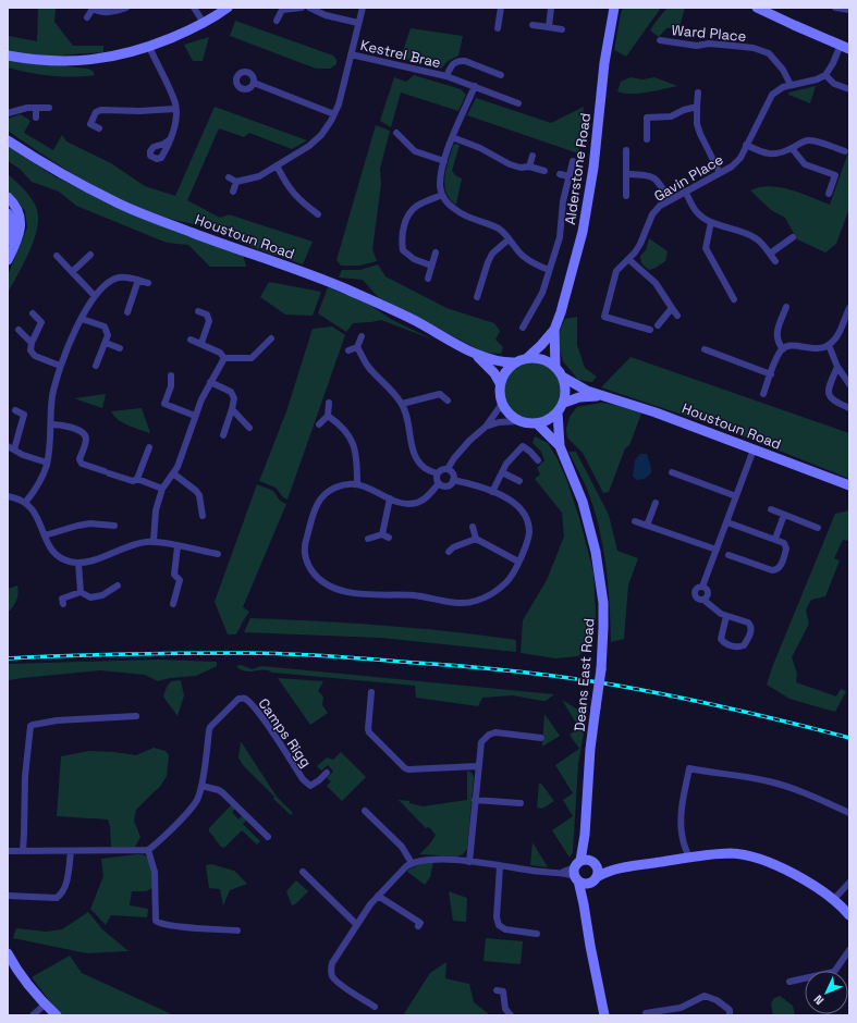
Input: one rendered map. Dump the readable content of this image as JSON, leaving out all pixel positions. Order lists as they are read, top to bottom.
{
  "streets": {
    "street": [
      "Ward Place",
      "Kestrel Brae",
      "Alderstone Road",
      "Gavin Place",
      "Houstoun Road",
      "Deans East Road",
      "Camps Rigg"
    ]
  },
  "crossings": [
    ["Ward Place", "Gavin Place"],
    ["Alderstone Road", "Houstoun Road"],
    ["Alderstone Road", "Deans East Road"],
    ["Houstoun Road", "Deans East Road"]
  ],
  "north": "bottom left"
}
